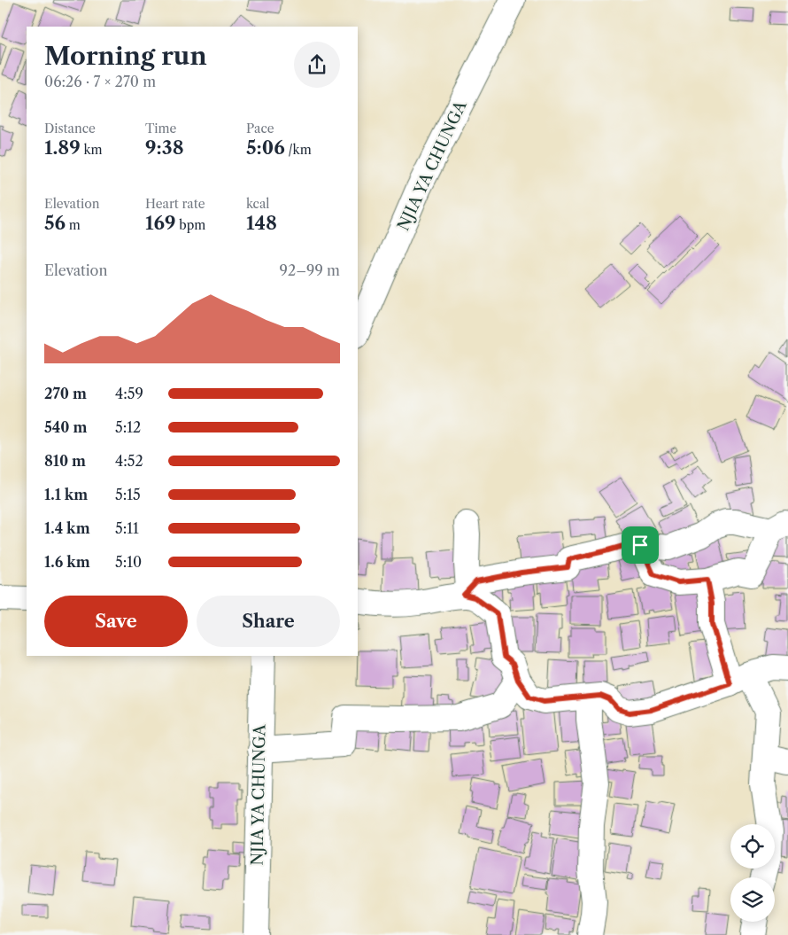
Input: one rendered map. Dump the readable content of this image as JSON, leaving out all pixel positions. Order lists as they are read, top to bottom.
{
  "streets": {
    "street": ["NJIA YA CHUNGA"]
  },
  "page": {
    "heading": ["Morning run", "06:26 · 7 × 270 m"],
    "stats": [
      ["Distance", "1.89 km"],
      ["Time", "9:38"],
      ["Pace", "5:06 /km"],
      ["Elevation", "56 m"],
      ["Heart rate", "169 bpm"],
      ["kcal", "148"]
    ],
    "chart": ["Elevation", "92–99 m"],
    "list": [
      {
        "name": "270 m",
        "note": "4:59"
      },
      {
        "name": "540 m",
        "note": "5:12"
      },
      {
        "name": "810 m",
        "note": "4:52"
      },
      {
        "name": "1.1 km",
        "note": "5:15"
      },
      {
        "name": "1.4 km",
        "note": "5:11"
      },
      {
        "name": "1.6 km",
        "note": "5:10"
      }
    ],
    "buttons": ["Save", "Share"]
  }
}
